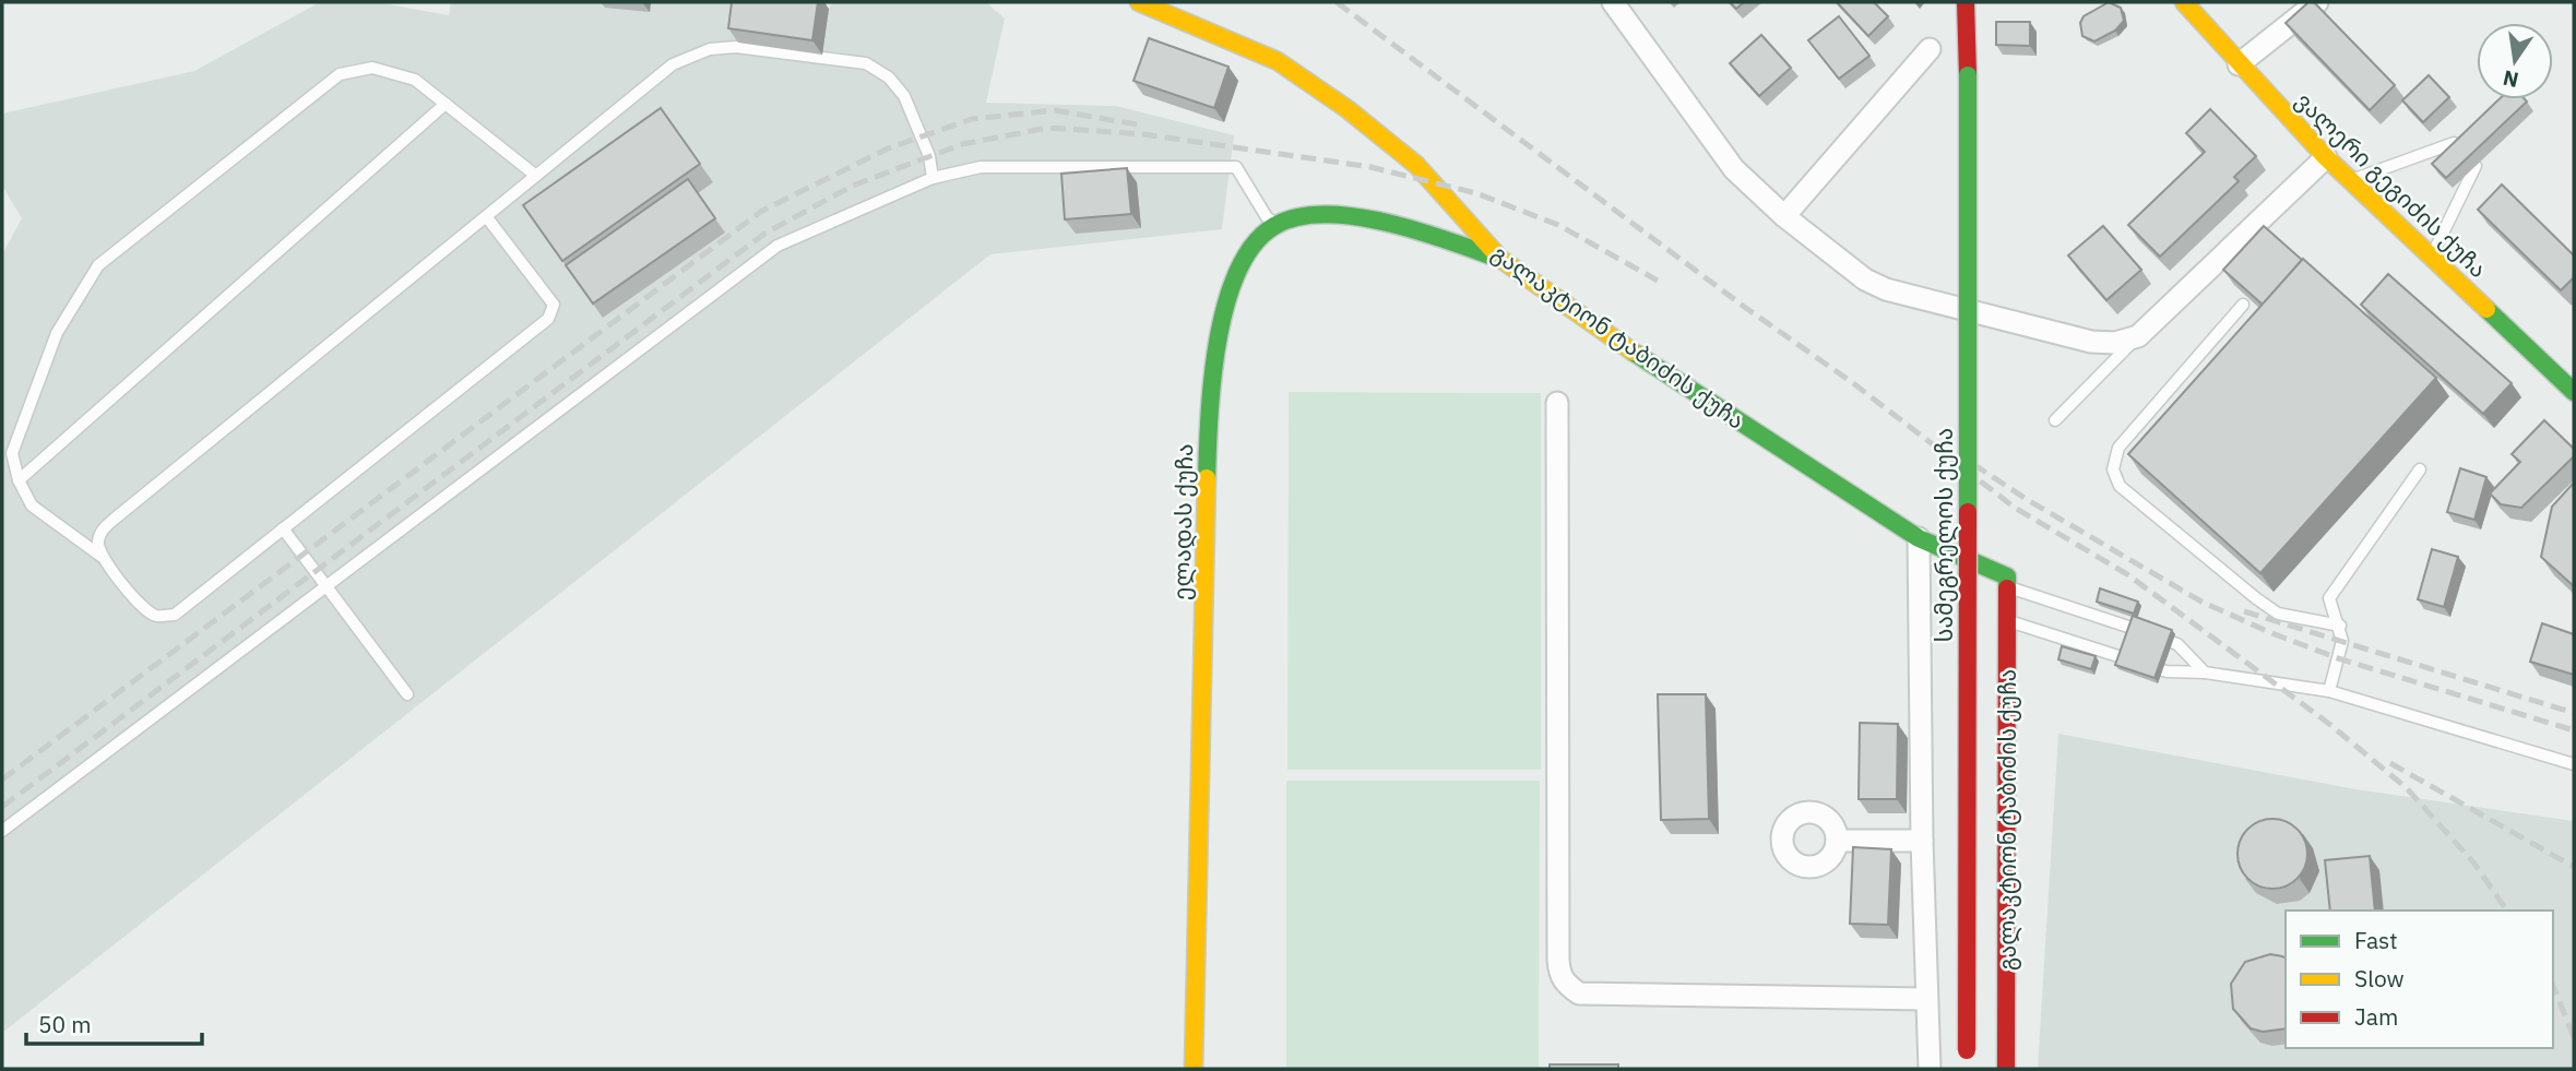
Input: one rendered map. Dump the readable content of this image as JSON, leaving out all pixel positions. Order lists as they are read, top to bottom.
{
  "streets": {
    "street": [
      "ვალერი გეგიძის ქუჩა",
      "გალაკტიონ ტაბიძის ქუჩა",
      "ელადას ქუჩა",
      "სამეგრელოს ქუჩა"
    ]
  },
  "legend": ["Fast", "Slow", "Jam"],
  "scale_bar": "50 m",
  "north": "bottom"
}
